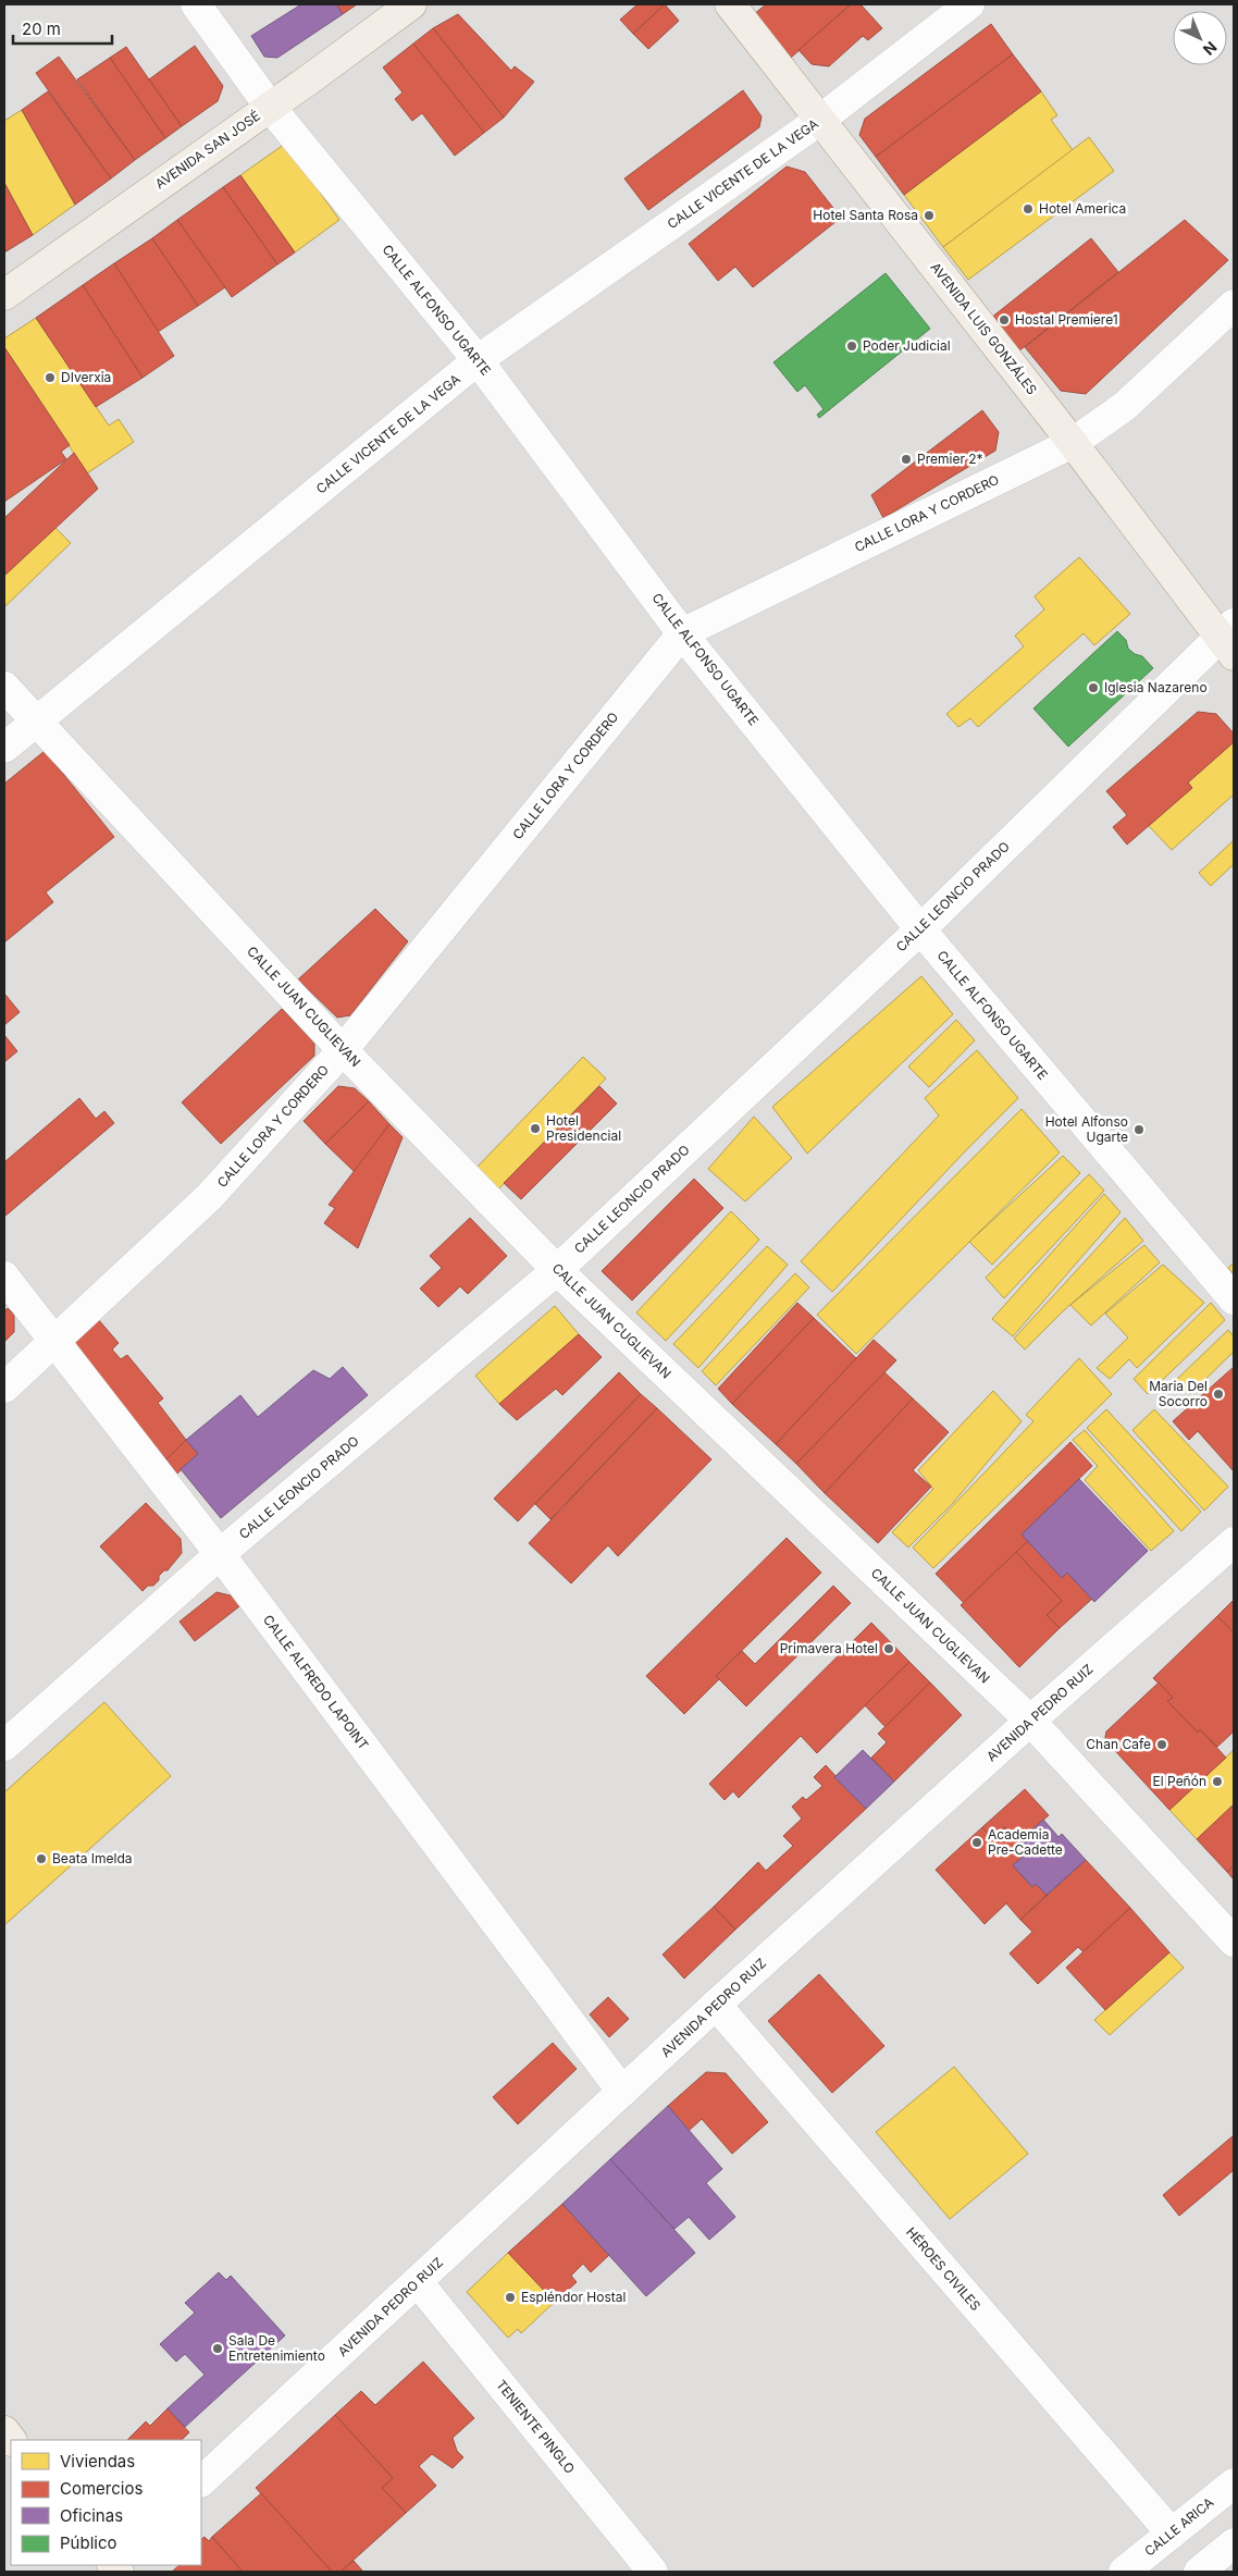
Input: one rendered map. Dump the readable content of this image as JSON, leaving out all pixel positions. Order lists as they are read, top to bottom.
{
  "streets": {
    "main road": ["AVENIDA SAN JOSÉ", "AVENIDA LUIS GONZÁLES"],
    "street": [
      "CALLE VICENTE DE LA VEGA",
      "CALLE ALFONSO UGARTE",
      "CALLE LORA Y CORDERO",
      "CALLE LEONCIO PRADO",
      "CALLE JUAN CUGLIEVAN",
      "CALLE ALFREDO LAPOINT",
      "AVENIDA PEDRO RUIZ",
      "HÉROES CIVILES",
      "TENIENTE PINGLO",
      "CALLE ARICA"
    ]
  },
  "crossings": [
    ["AVENIDA SAN JOSÉ", "CALLE ALFONSO UGARTE"],
    ["CALLE VICENTE DE LA VEGA", "CALLE ALFONSO UGARTE"],
    ["CALLE VICENTE DE LA VEGA", "AVENIDA LUIS GONZÁLES"],
    ["CALLE VICENTE DE LA VEGA", "CALLE JUAN CUGLIEVAN"],
    ["CALLE ALFONSO UGARTE", "CALLE LORA Y CORDERO"],
    ["CALLE ALFONSO UGARTE", "CALLE LEONCIO PRADO"],
    ["AVENIDA LUIS GONZÁLES", "CALLE LORA Y CORDERO"],
    ["AVENIDA LUIS GONZÁLES", "CALLE LEONCIO PRADO"],
    ["CALLE LORA Y CORDERO", "CALLE JUAN CUGLIEVAN"],
    ["CALLE LORA Y CORDERO", "CALLE ALFREDO LAPOINT"],
    ["CALLE LEONCIO PRADO", "CALLE JUAN CUGLIEVAN"],
    ["CALLE LEONCIO PRADO", "CALLE ALFREDO LAPOINT"],
    ["CALLE JUAN CUGLIEVAN", "AVENIDA PEDRO RUIZ"],
    ["CALLE ALFREDO LAPOINT", "AVENIDA PEDRO RUIZ"],
    ["AVENIDA PEDRO RUIZ", "HÉROES CIVILES"],
    ["AVENIDA PEDRO RUIZ", "TENIENTE PINGLO"],
    ["HÉROES CIVILES", "CALLE ARICA"]
  ],
  "places": [
    "Hotel America",
    "Hotel Santa Rosa",
    "Hostal Premiere1",
    "Poder Judicial",
    "DIverxia",
    "Premier 2*",
    "Iglesia Nazareno",
    "Hotel Presidencial",
    "Hotel Alfonso Ugarte",
    "Maria Del Socorro",
    "Primavera Hotel",
    "Chan Cafe",
    "El Peñón",
    "Academia Pre-Cadette",
    "Beata Imelda",
    "Espléndor Hostal",
    "Sala De Entretenimiento"
  ],
  "legend": [
    "Viviendas",
    "Comercios",
    "Oficinas",
    "Público"
  ],
  "scale_bar": "20 m",
  "north": "bottom right"
}
